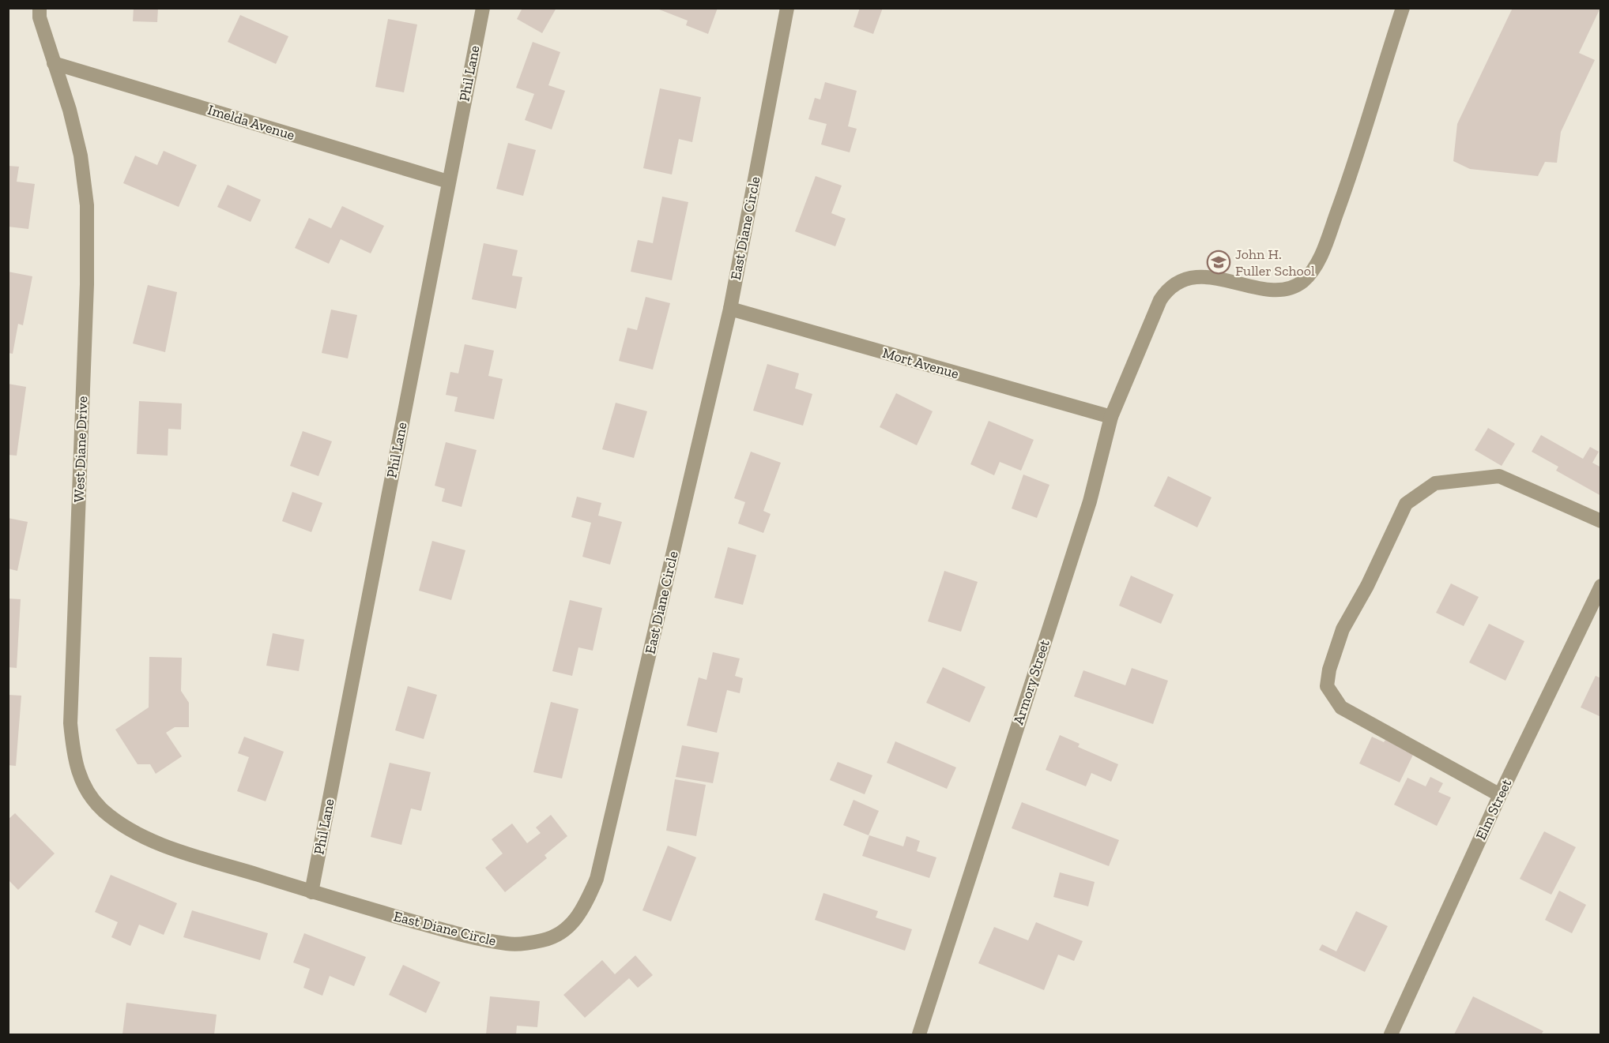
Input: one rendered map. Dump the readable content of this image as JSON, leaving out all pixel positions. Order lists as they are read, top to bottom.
{
  "streets": {
    "street": [
      "Phil Lane",
      "Imelda Avenue",
      "East Diane Circle",
      "Mort Avenue",
      "West Diane Drive",
      "Armory Street",
      "Elm Street"
    ]
  },
  "crossings": [
    ["Phil Lane", "Imelda Avenue"],
    ["Phil Lane", "East Diane Circle"],
    ["Phil Lane", "West Diane Drive"],
    ["Imelda Avenue", "West Diane Drive"],
    ["East Diane Circle", "Mort Avenue"],
    ["East Diane Circle", "West Diane Drive"],
    ["Mort Avenue", "Armory Street"]
  ],
  "places": {
    "school or university": ["John H. Fuller School"]
  }
}
